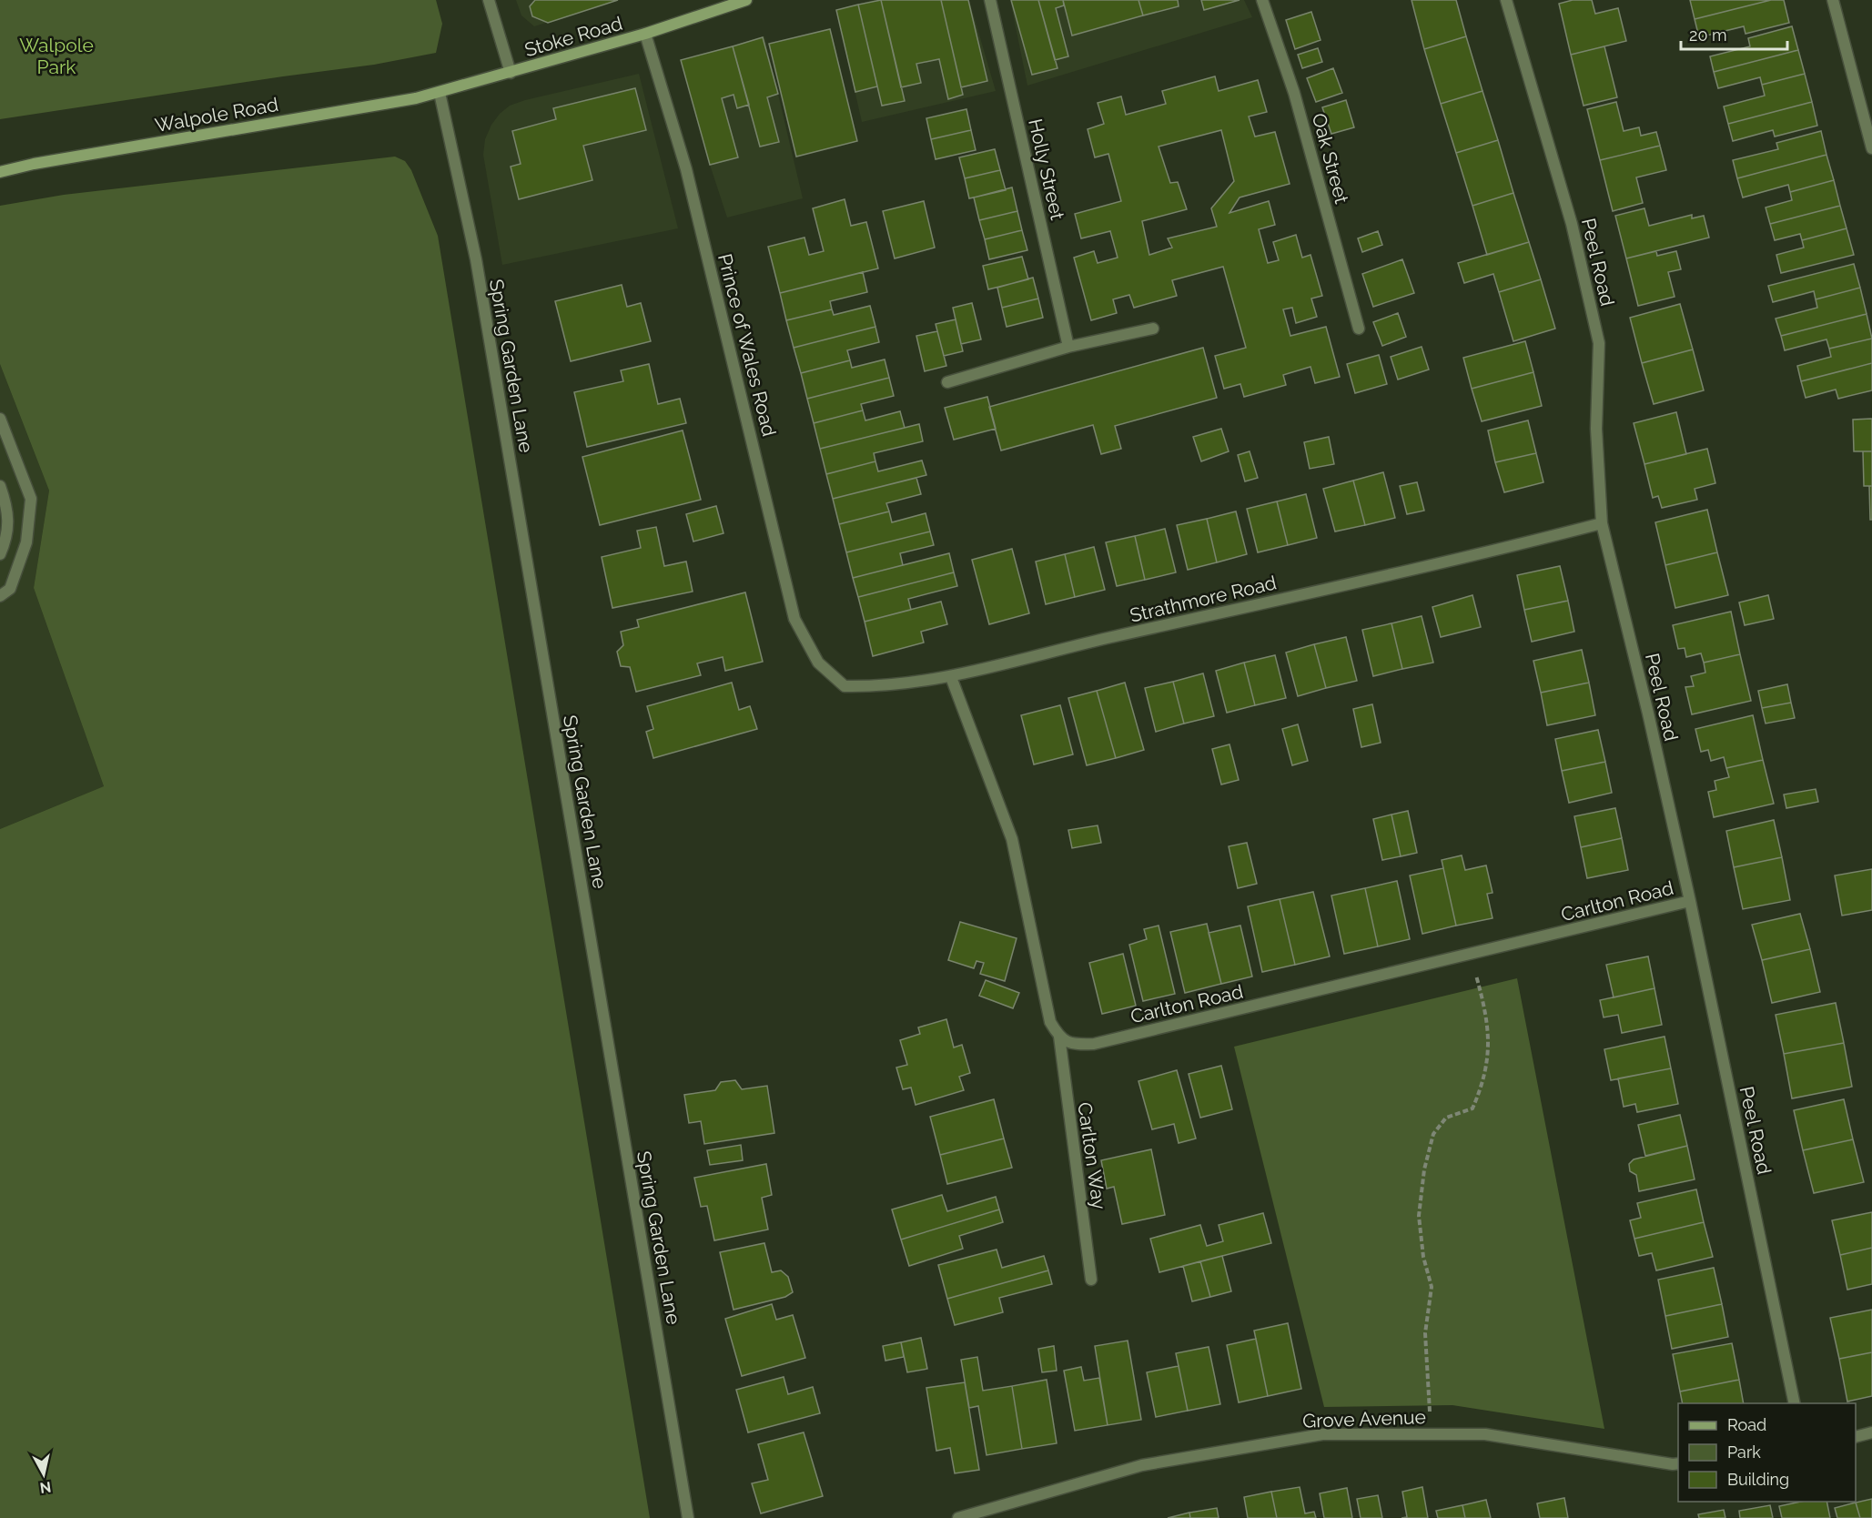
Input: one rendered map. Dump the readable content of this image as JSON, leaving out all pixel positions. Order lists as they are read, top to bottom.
{
  "streets": {
    "street": [
      "Stoke Road",
      "Walpole Road",
      "Oak Street",
      "Holly Street",
      "Peel Road",
      "Prince of Wales Road",
      "Spring Garden Lane",
      "Strathmore Road",
      "Carlton Road",
      "Carlton Way",
      "Grove Avenue"
    ]
  },
  "crossings": [
    ["Stoke Road", "Walpole Road"],
    ["Stoke Road", "Prince of Wales Road"],
    ["Stoke Road", "Spring Garden Lane"],
    ["Walpole Road", "Spring Garden Lane"],
    ["Peel Road", "Strathmore Road"],
    ["Peel Road", "Carlton Road"],
    ["Prince of Wales Road", "Strathmore Road"],
    ["Carlton Road", "Carlton Way"]
  ],
  "parks": ["Walpole Park"],
  "legend": ["Road", "Park", "Building"],
  "scale_bar": "20 m",
  "north": "bottom"
}
